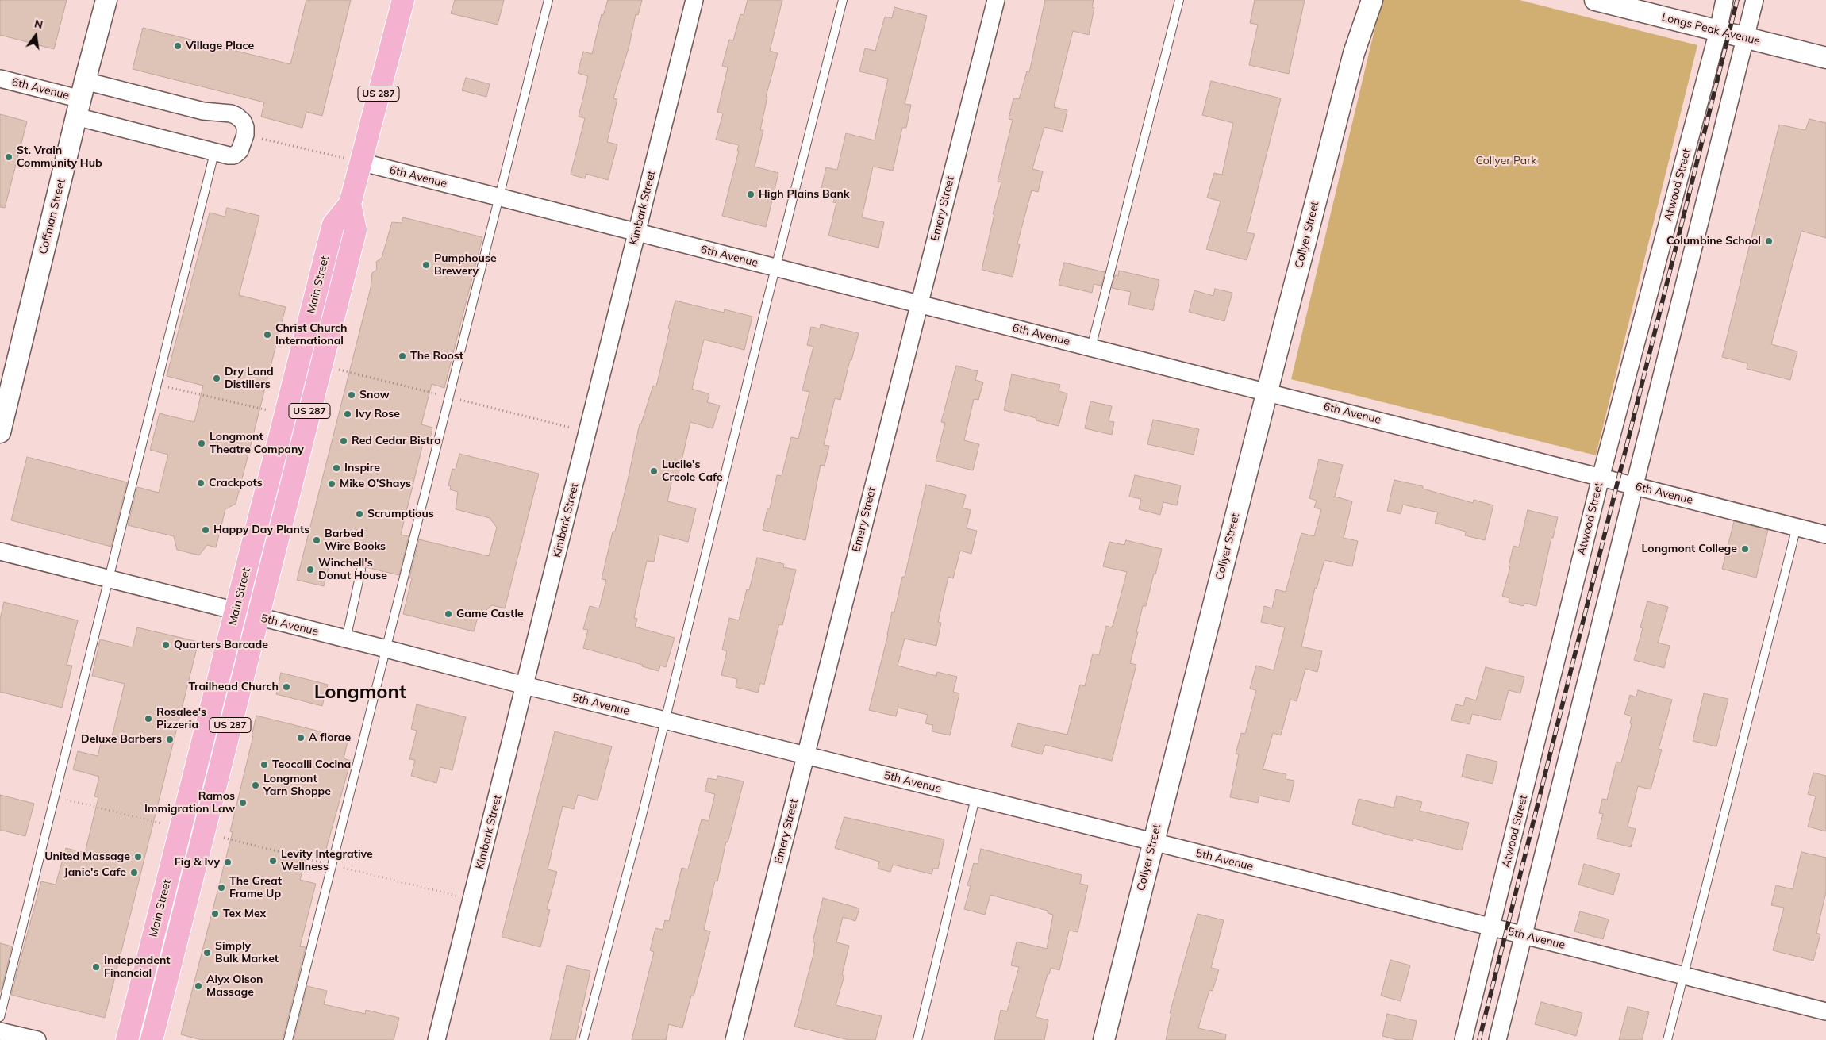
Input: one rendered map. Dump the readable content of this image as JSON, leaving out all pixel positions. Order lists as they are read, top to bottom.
{
  "streets": {
    "highway": ["US 287", "Main Street"],
    "street": [
      "Longs Peak Avenue",
      "6th Avenue",
      "Atwood Street",
      "Kimbark Street",
      "Emery Street",
      "Coffman Street",
      "Collyer Street",
      "5th Avenue"
    ]
  },
  "crossings": [
    ["Longs Peak Avenue", "Atwood Street"],
    ["6th Avenue", "Atwood Street"],
    ["6th Avenue", "Kimbark Street"],
    ["6th Avenue", "Emery Street"],
    ["6th Avenue", "Coffman Street"],
    ["6th Avenue", "Collyer Street"],
    ["6th Avenue", "Main Street"],
    ["Atwood Street", "5th Avenue"],
    ["Kimbark Street", "5th Avenue"],
    ["Emery Street", "5th Avenue"],
    ["Collyer Street", "5th Avenue"],
    ["Main Street", "5th Avenue"]
  ],
  "districts": ["Longmont"],
  "parks": ["Collyer Park"],
  "places": [
    "Village Place",
    "St. Vrain Community Hub",
    "High Plains Bank",
    "Columbine School",
    "Pumphouse Brewery",
    "Christ Church International",
    "The Roost",
    "Dry Land Distillers",
    "Snow",
    "Ivy Rose",
    "Red Cedar Bistro",
    "Longmont Theatre Company",
    "Inspire",
    "Lucile's Creole Cafe",
    "Crackpots",
    "Mike O'Shays",
    "Scrumptious",
    "Happy Day Plants",
    "Barbed Wire Books",
    "Longmont College",
    "Winchell's Donut House",
    "Game Castle",
    "Quarters Barcade",
    "Trailhead Church",
    "Rosalee's Pizzeria",
    "A florae",
    "Deluxe Barbers",
    "Teocalli Cocina",
    "Longmont Yarn Shoppe",
    "Ramos Immigration Law",
    "United Massage",
    "Levity Integrative Wellness",
    "Fig & Ivy",
    "Janie's Cafe",
    "The Great Frame Up",
    "Tex Mex",
    "Simply Bulk Market",
    "Independent Financial",
    "Alyx Olson Massage"
  ],
  "north": "top"
}
